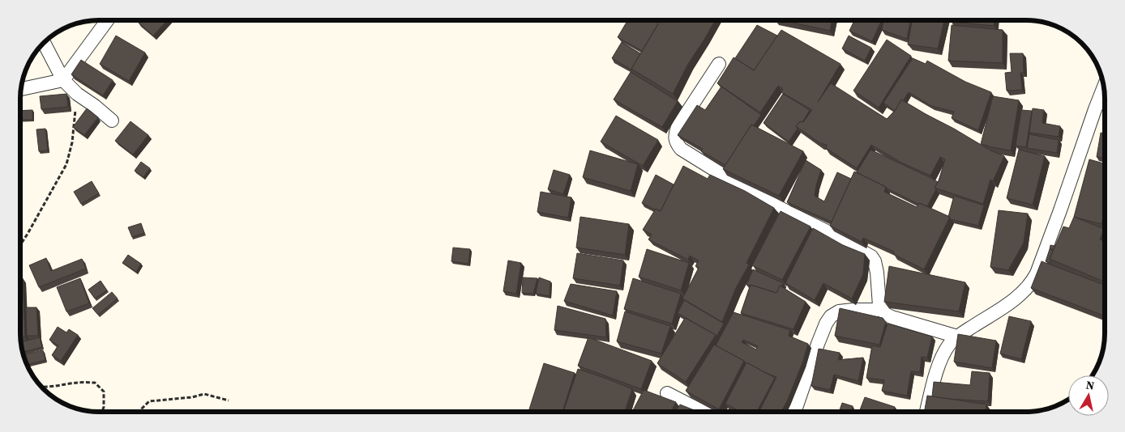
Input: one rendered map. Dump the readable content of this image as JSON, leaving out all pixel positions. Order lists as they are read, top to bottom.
{
  "north": "top"
}
